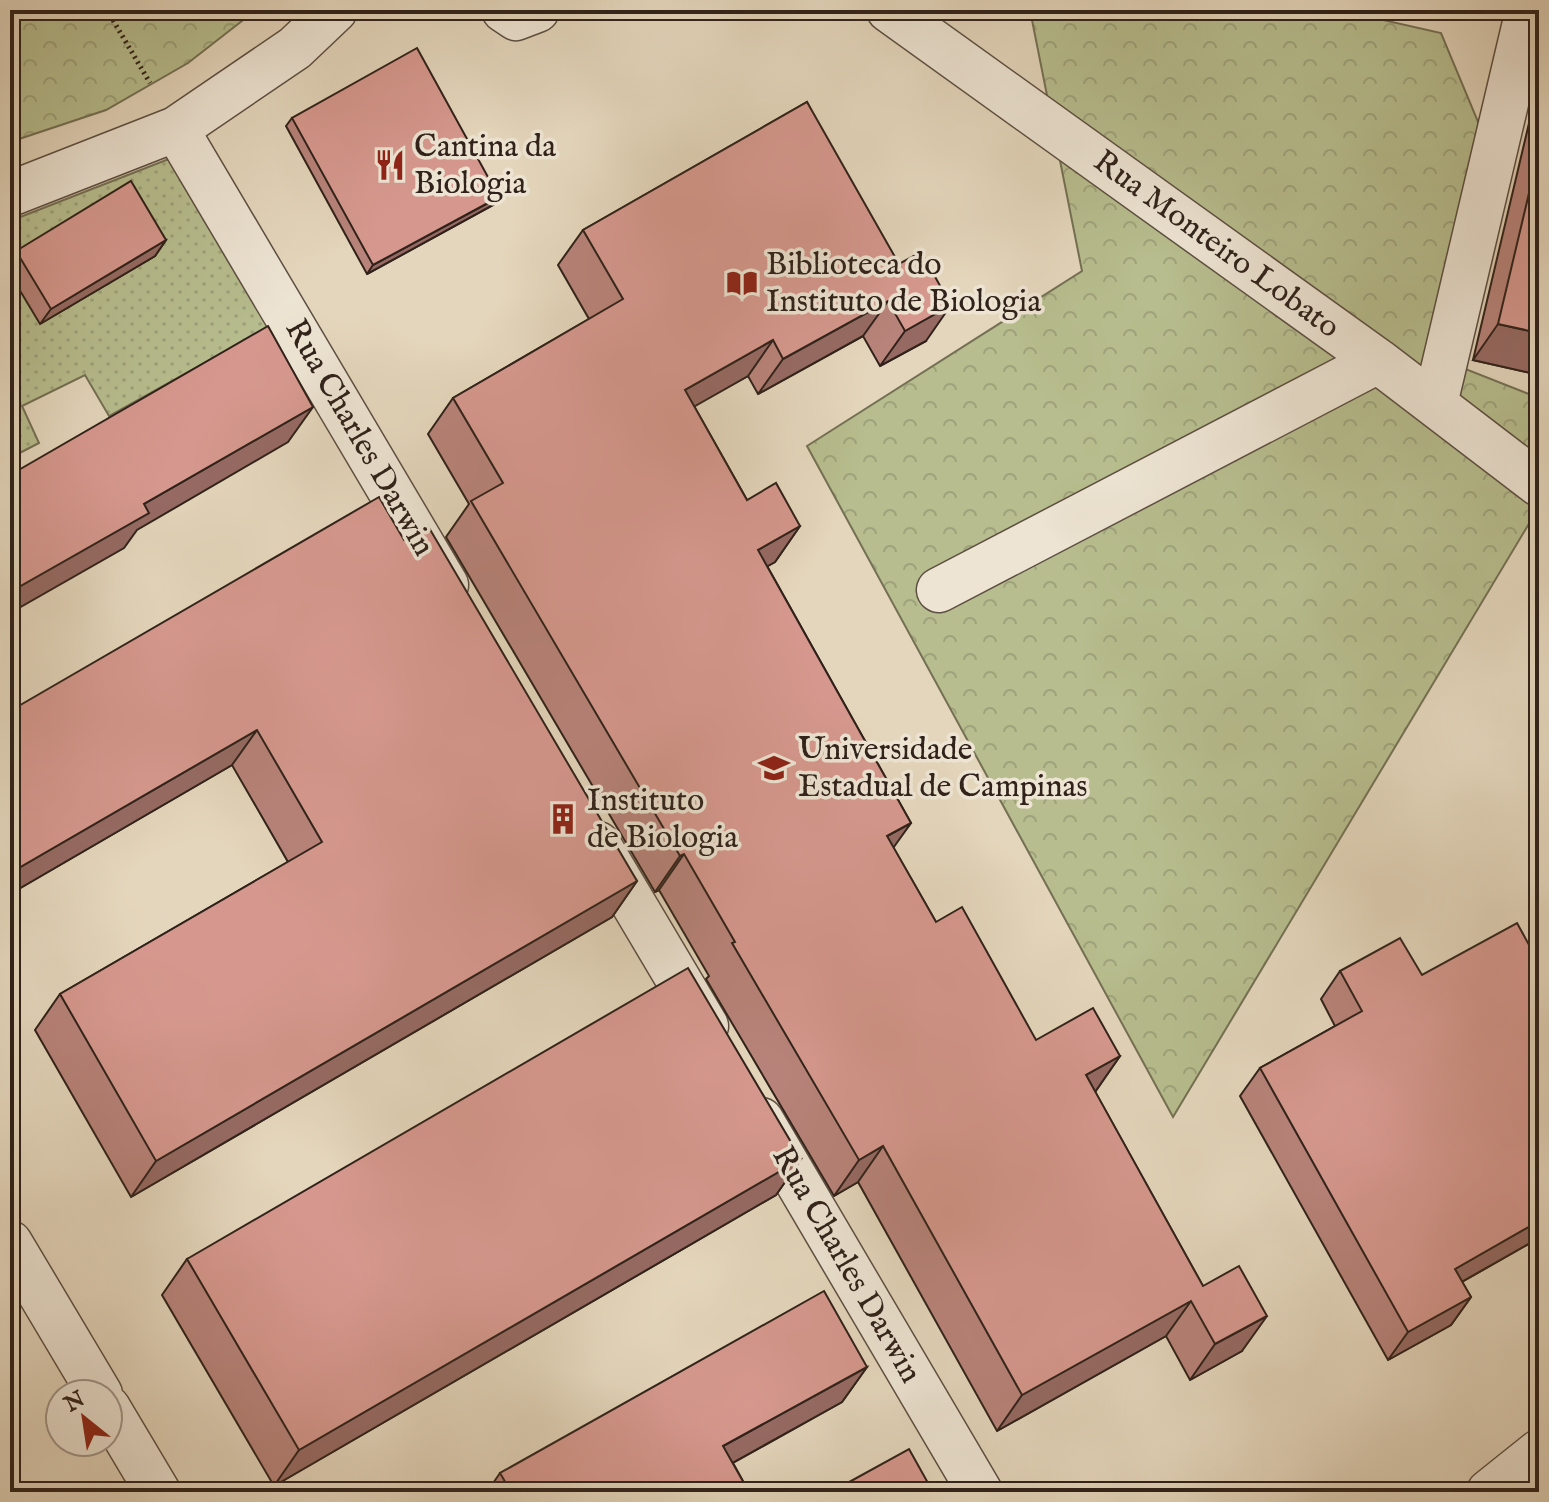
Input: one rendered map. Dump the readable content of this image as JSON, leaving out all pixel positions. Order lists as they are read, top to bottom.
{
  "streets": {
    "street": ["Rua Monteiro Lobato", "Rua Charles Darwin"]
  },
  "places": {
    "restaurant": ["Cantina da Biologia"],
    "library": ["Biblioteca do Instituto de Biologia"],
    "school or university": ["Universidade Estadual de Campinas"],
    "building": ["Instituto de Biologia"]
  },
  "north": "top left"
}
